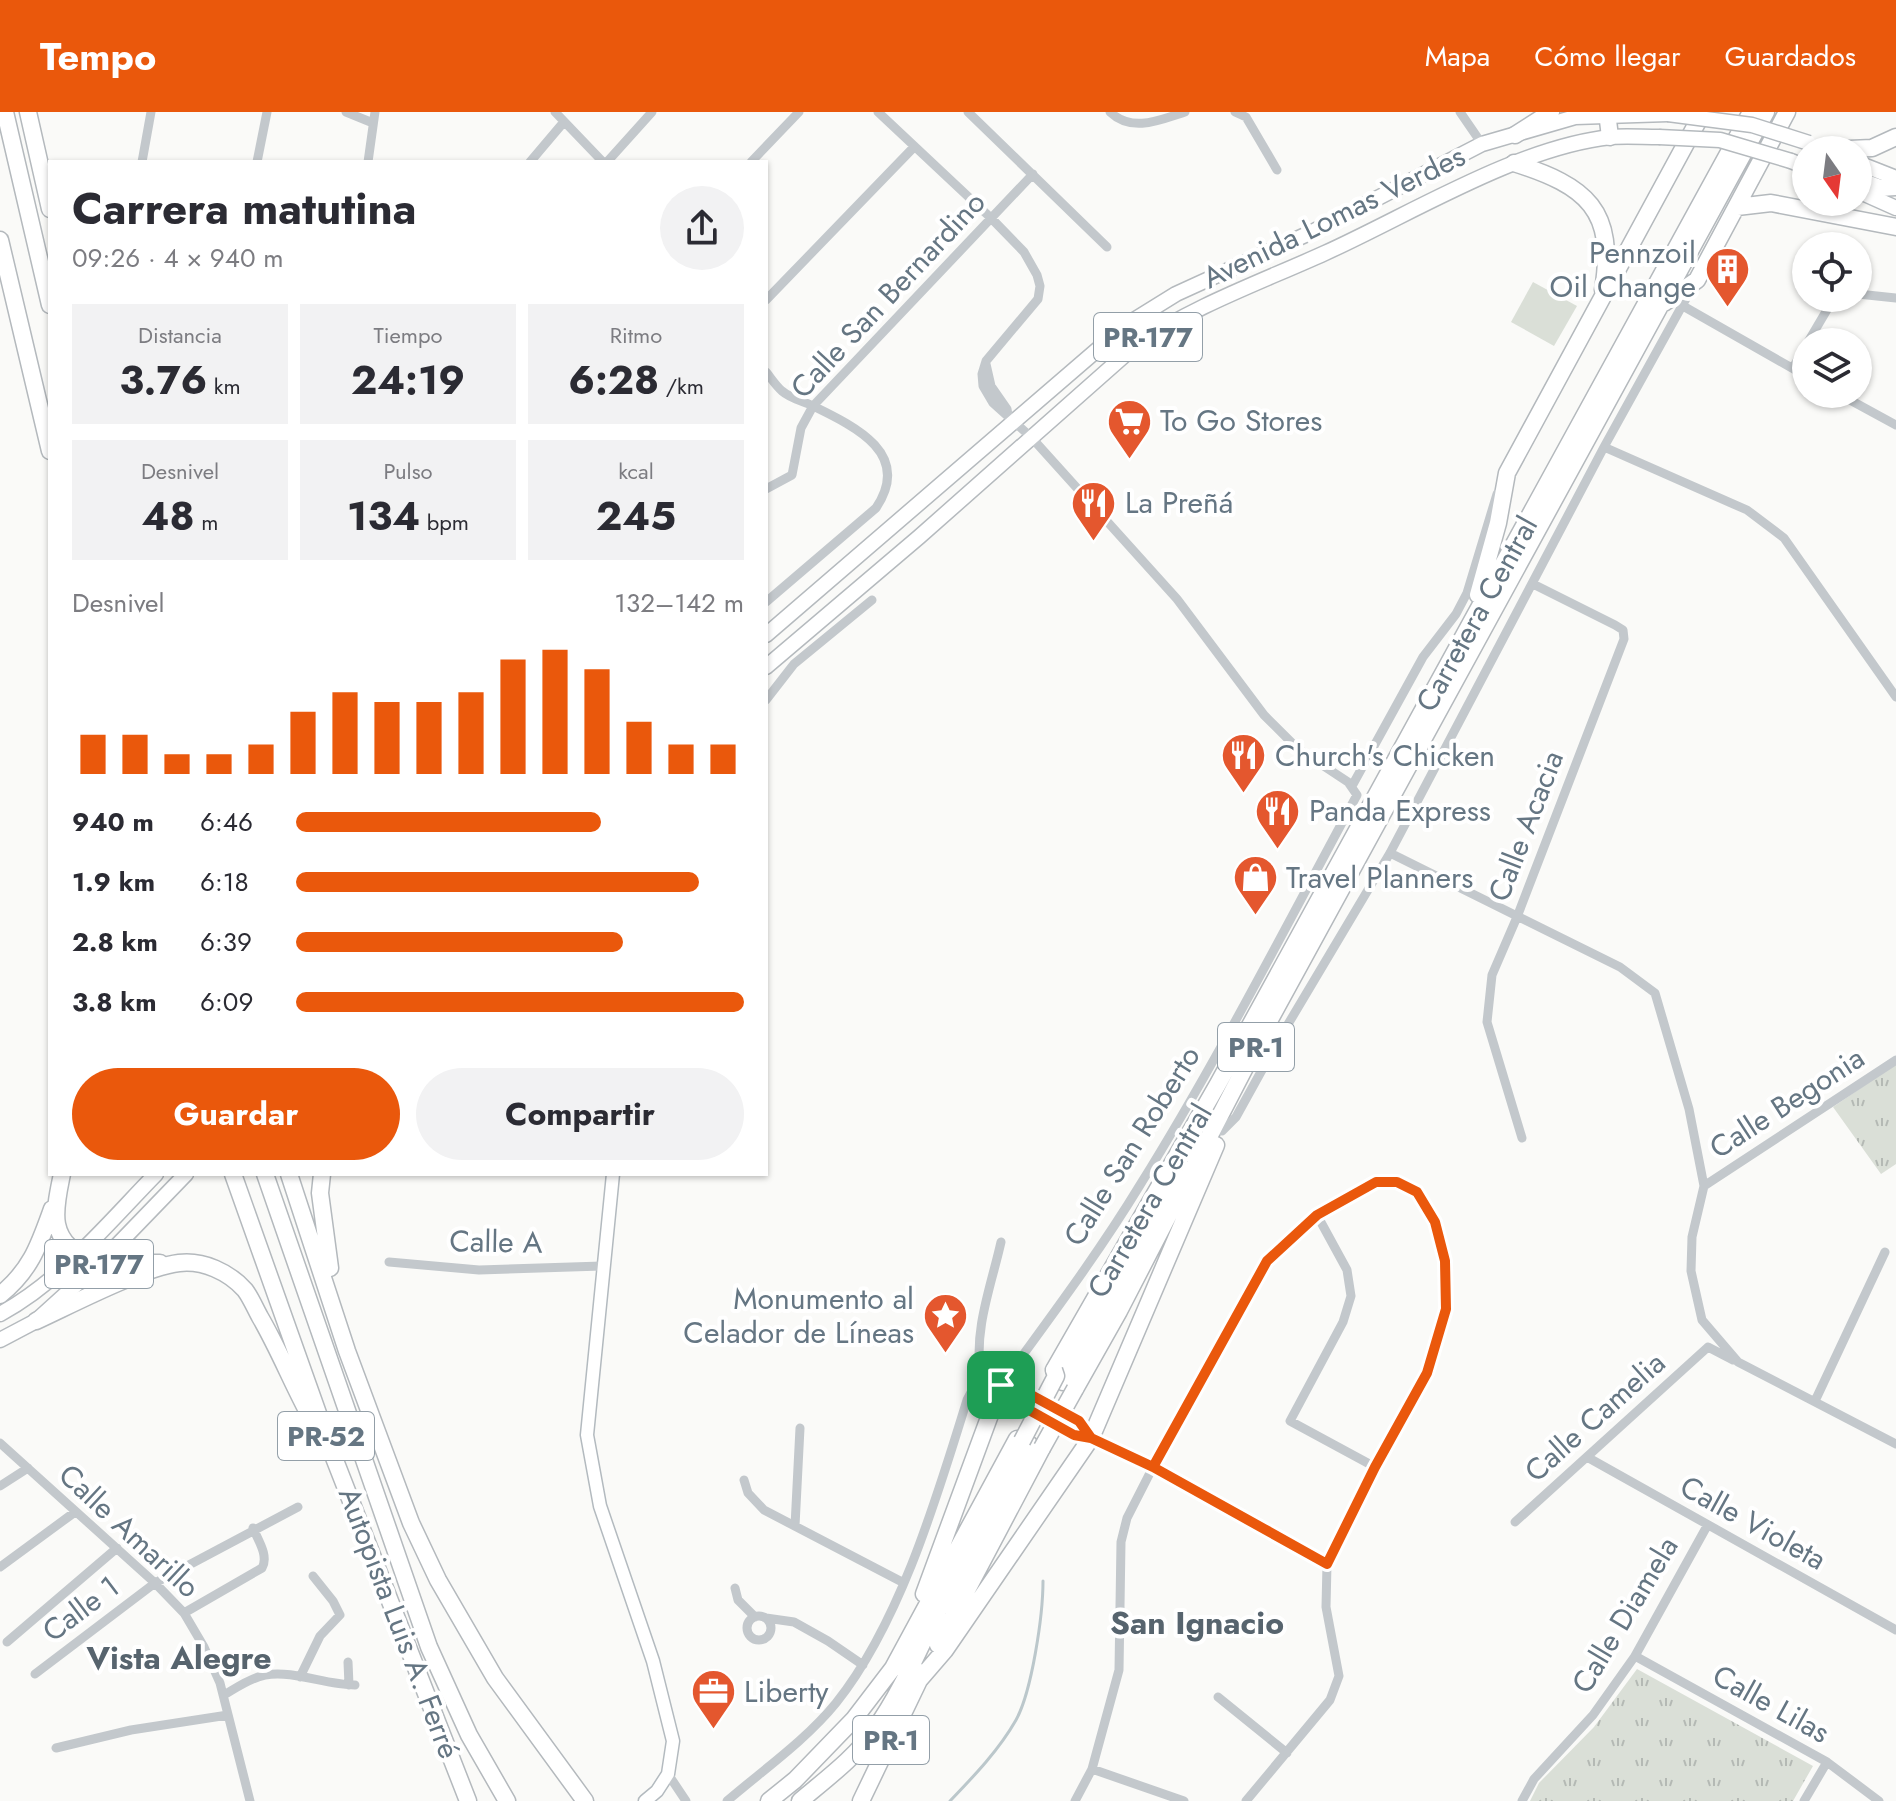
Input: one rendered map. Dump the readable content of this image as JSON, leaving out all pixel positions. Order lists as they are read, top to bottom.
{
  "streets": {
    "highway": [
      "Carretera Central",
      "PR-1",
      "PR-52",
      "Autopista Luis A. Ferré"
    ],
    "main road": ["Avenida Lomas Verdes", "PR-177"],
    "street": [
      "Calle San Bernardino",
      "Calle Acacia",
      "Calle Begonia",
      "Calle San Roberto",
      "Calle A",
      "Calle Camelia",
      "Calle Violeta",
      "Calle Amarillo",
      "Calle 1",
      "Calle Diamela",
      "Calle Lilas"
    ]
  },
  "crossings": [
    ["Calle Camelia", "Calle Violeta"],
    ["Calle Violeta", "Calle Diamela"],
    ["Calle Amarillo", "Calle 1"],
    ["Calle Diamela", "Calle Lilas"]
  ],
  "districts": ["San Ignacio", "Vista Alegre"],
  "places": {
    "building": ["Pennzoil Oil Change"],
    "supermarket": ["To Go Stores"],
    "restaurant": ["La Preñá", "Church's Chicken", "Panda Express"],
    "shop": ["Travel Planners"],
    "place": ["Monumento al Celador de Líneas"],
    "office": ["Liberty"]
  },
  "north": "bottom",
  "page": {
    "header": "Tempo",
    "nav": ["Mapa", "Cómo llegar", "Guardados"],
    "heading": ["Carrera matutina", "09:26 · 4 × 940 m"],
    "stats": [
      ["Distancia", "3.76 km"],
      ["Tiempo", "24:19"],
      ["Ritmo", "6:28 /km"],
      ["Desnivel", "48 m"],
      ["Pulso", "134 bpm"],
      ["kcal", "245"]
    ],
    "chart": ["Desnivel", "132–142 m"],
    "list": [
      {
        "name": "940 m",
        "note": "6:46"
      },
      {
        "name": "1.9 km",
        "note": "6:18"
      },
      {
        "name": "2.8 km",
        "note": "6:39"
      },
      {
        "name": "3.8 km",
        "note": "6:09"
      }
    ],
    "buttons": ["Guardar", "Compartir"]
  }
}
